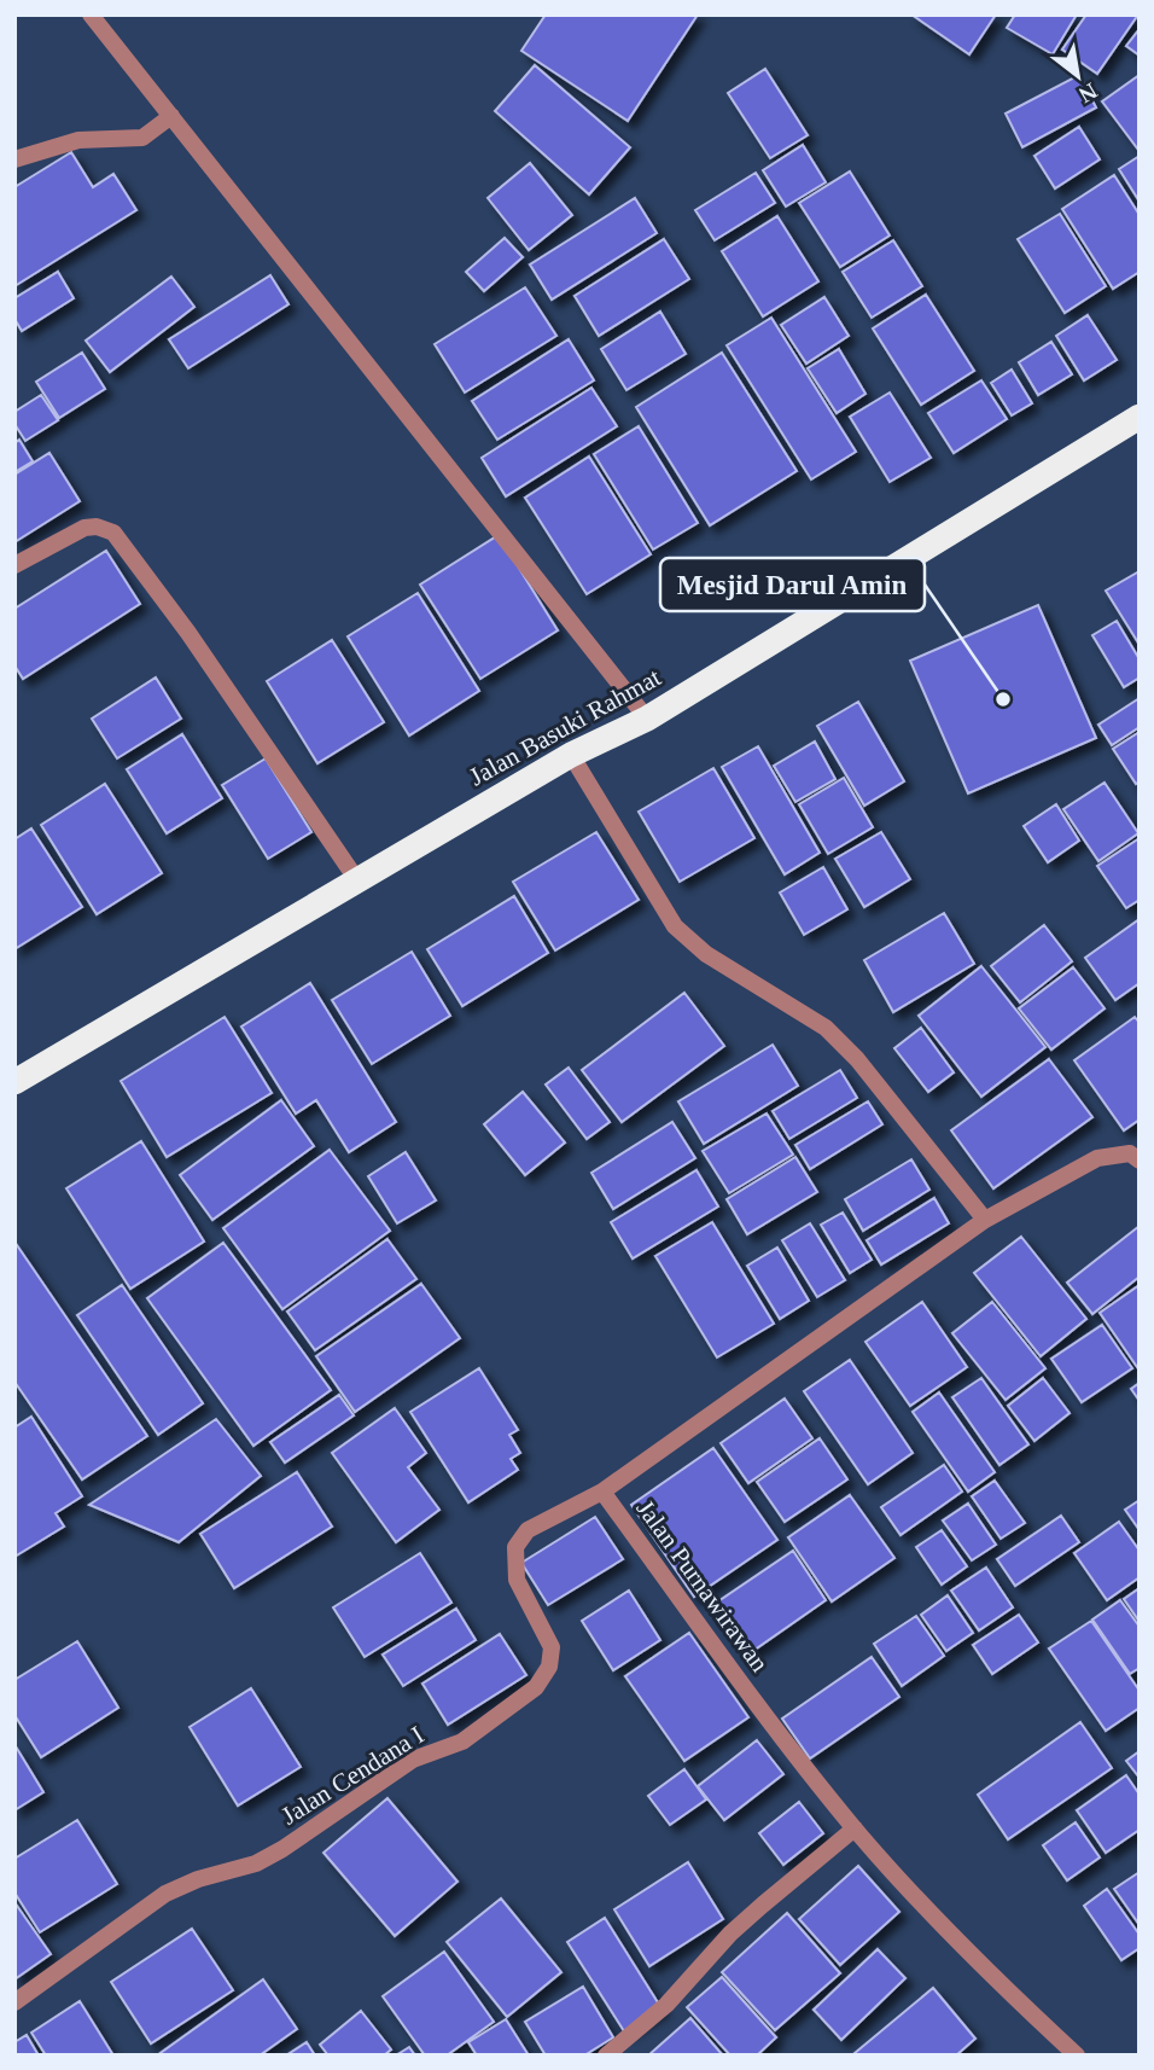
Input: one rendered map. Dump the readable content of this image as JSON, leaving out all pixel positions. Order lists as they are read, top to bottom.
{
  "streets": {
    "highway": ["Jalan Basuki Rahmat"],
    "street": ["Jalan Purnawirawan", "Jalan Cendana I"]
  },
  "crossings": [
    ["Jalan Purnawirawan", "Jalan Cendana I"]
  ],
  "places": ["Mesjid Darul Amin"],
  "north": "bottom right"
}
